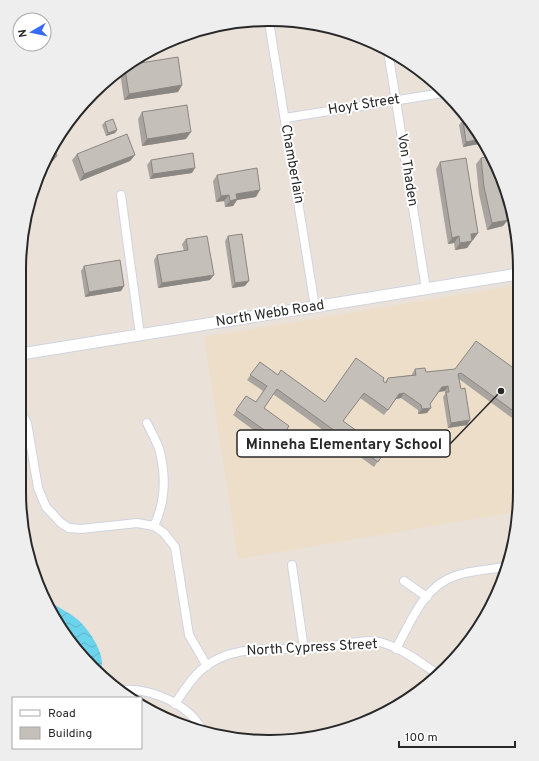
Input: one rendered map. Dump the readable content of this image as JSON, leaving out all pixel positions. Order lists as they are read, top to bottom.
{
  "streets": {
    "main road": ["North Webb Road"],
    "street": [
      "Hoyt Street",
      "Chamberlain",
      "Von Thaden",
      "North Cypress Street"
    ]
  },
  "crossings": [
    ["Hoyt Street", "Chamberlain"],
    ["Hoyt Street", "Von Thaden"],
    ["Chamberlain", "North Webb Road"],
    ["Von Thaden", "North Webb Road"]
  ],
  "places": ["Minneha Elementary School"],
  "legend": ["Road", "Building"],
  "scale_bar": "100 m",
  "north": "left"
}
